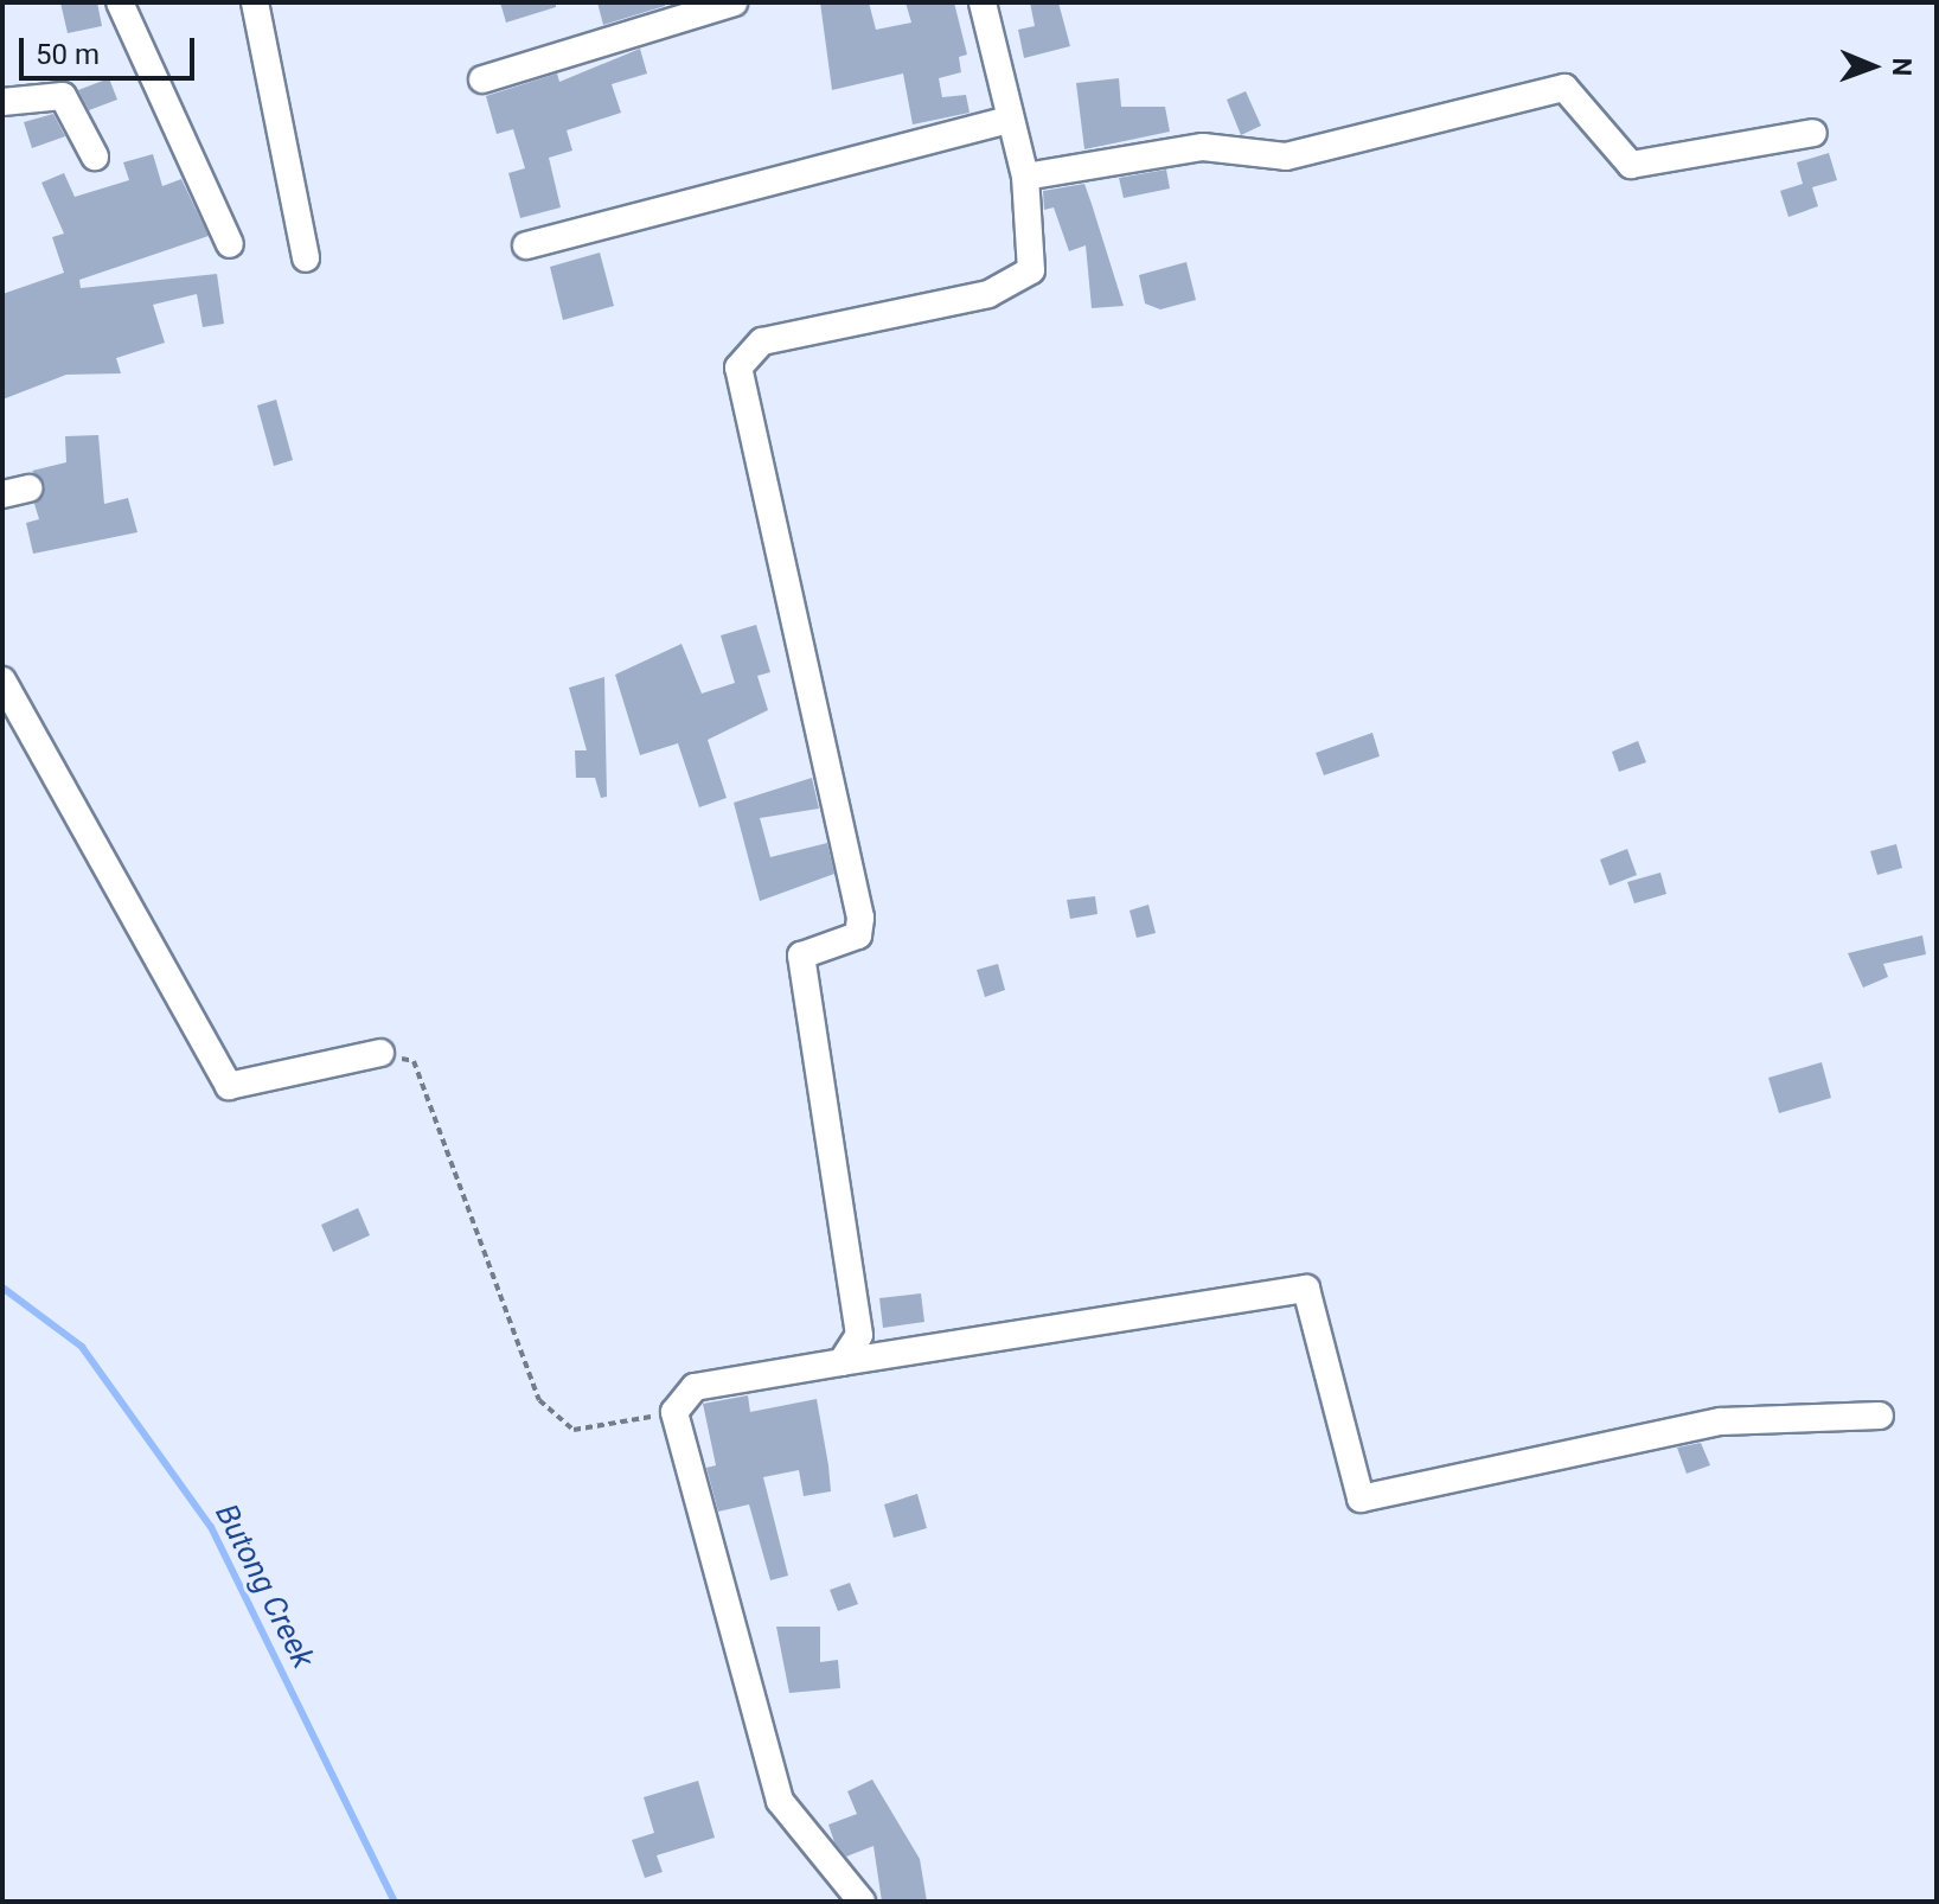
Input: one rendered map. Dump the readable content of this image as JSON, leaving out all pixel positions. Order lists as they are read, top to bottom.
{
  "water": ["Butong Creek"],
  "scale_bar": "50 m",
  "north": "right"
}
